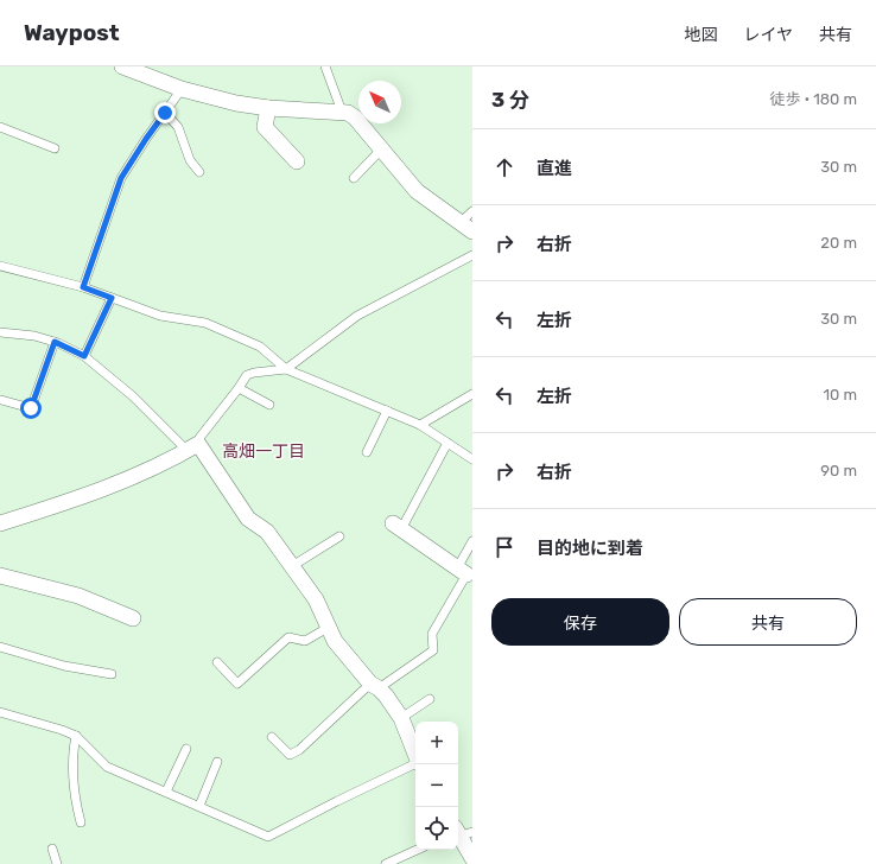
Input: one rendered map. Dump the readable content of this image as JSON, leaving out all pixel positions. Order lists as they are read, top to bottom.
{
  "districts": ["高畑一丁目"],
  "north": "top left",
  "page": {
    "header": "Waypost",
    "nav": ["地図", "レイヤ", "共有"],
    "heading": ["3 分", "徒歩 · 180 m"],
    "list": [
      ["直進", "30 m"],
      ["右折", "20 m"],
      ["左折", "30 m"],
      ["左折", "10 m"],
      ["右折", "90 m"],
      "目的地に到着"
    ],
    "buttons": ["保存", "共有"],
    "map_buttons": ["+", "−"]
  }
}
